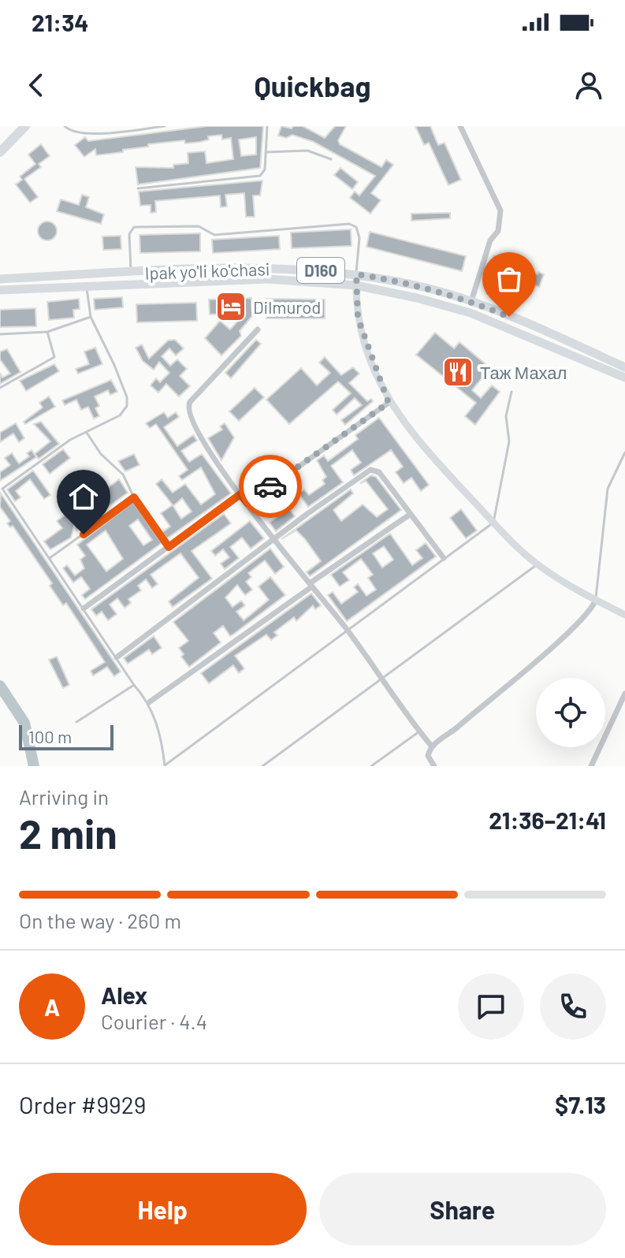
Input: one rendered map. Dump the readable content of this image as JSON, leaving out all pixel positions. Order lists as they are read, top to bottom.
{
  "streets": {
    "main road": ["Ipak yo'li ko'chasi", "D160"]
  },
  "places": {
    "hotel": ["Dilmurod"],
    "restaurant": ["Таж Махал"]
  },
  "scale_bar": "100 m",
  "page": {
    "status": "21:34",
    "header": "Quickbag",
    "scale": "100 m",
    "heading": ["2 min", "Arriving in", "21:36–21:41"],
    "panel": [
      "Alex",
      "Courier · 4.4",
      "Order #9929",
      "$7.13"
    ],
    "bar": "On the way · 260 m",
    "round": "A",
    "buttons": ["Help", "Share"]
  }
}
